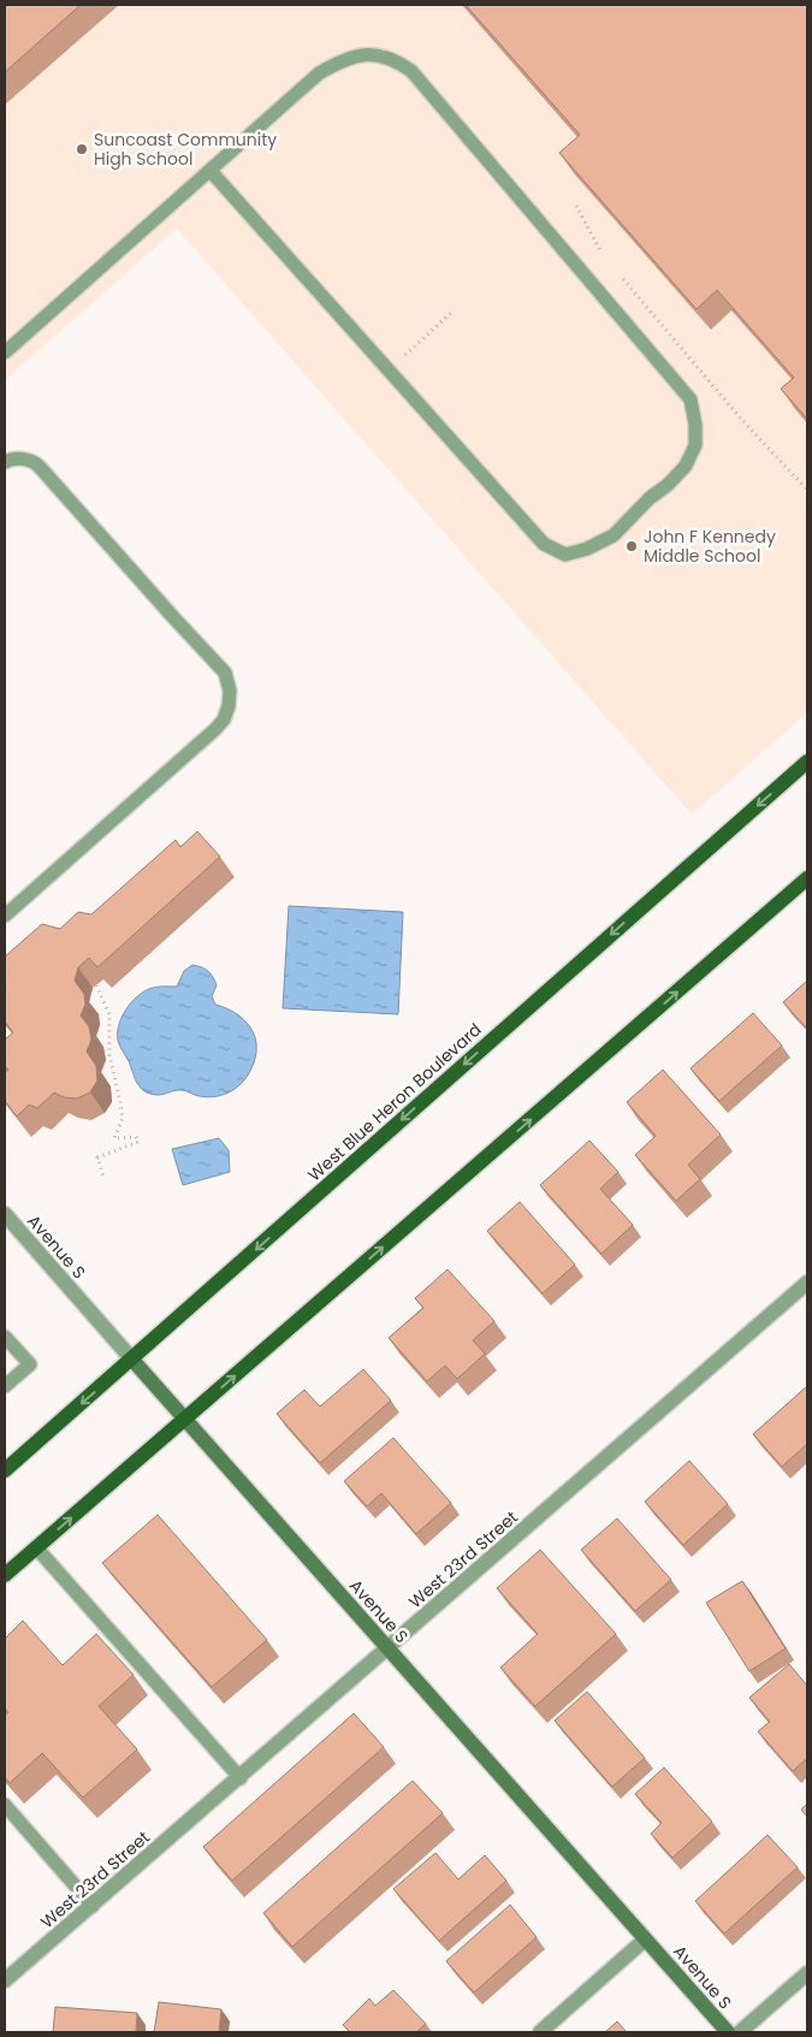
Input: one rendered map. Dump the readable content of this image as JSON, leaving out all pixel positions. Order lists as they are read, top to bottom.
{
  "streets": {
    "main road": ["West Blue Heron Boulevard"],
    "street": ["Avenue S", "West 23rd Street"]
  },
  "crossings": [
    ["West Blue Heron Boulevard", "Avenue S"],
    ["Avenue S", "West 23rd Street"]
  ],
  "places": ["Suncoast Community High School", "John F Kennedy Middle School"]
}
